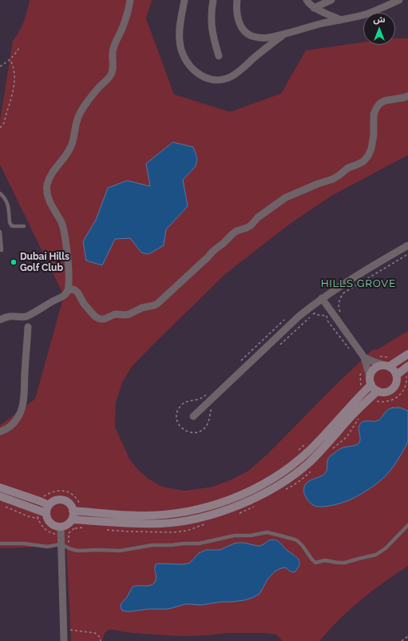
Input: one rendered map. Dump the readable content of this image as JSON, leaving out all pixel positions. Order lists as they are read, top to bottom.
{
  "districts": ["HILLS GROVE"],
  "places": ["Dubai Hills Golf Club"],
  "north": "top"
}
